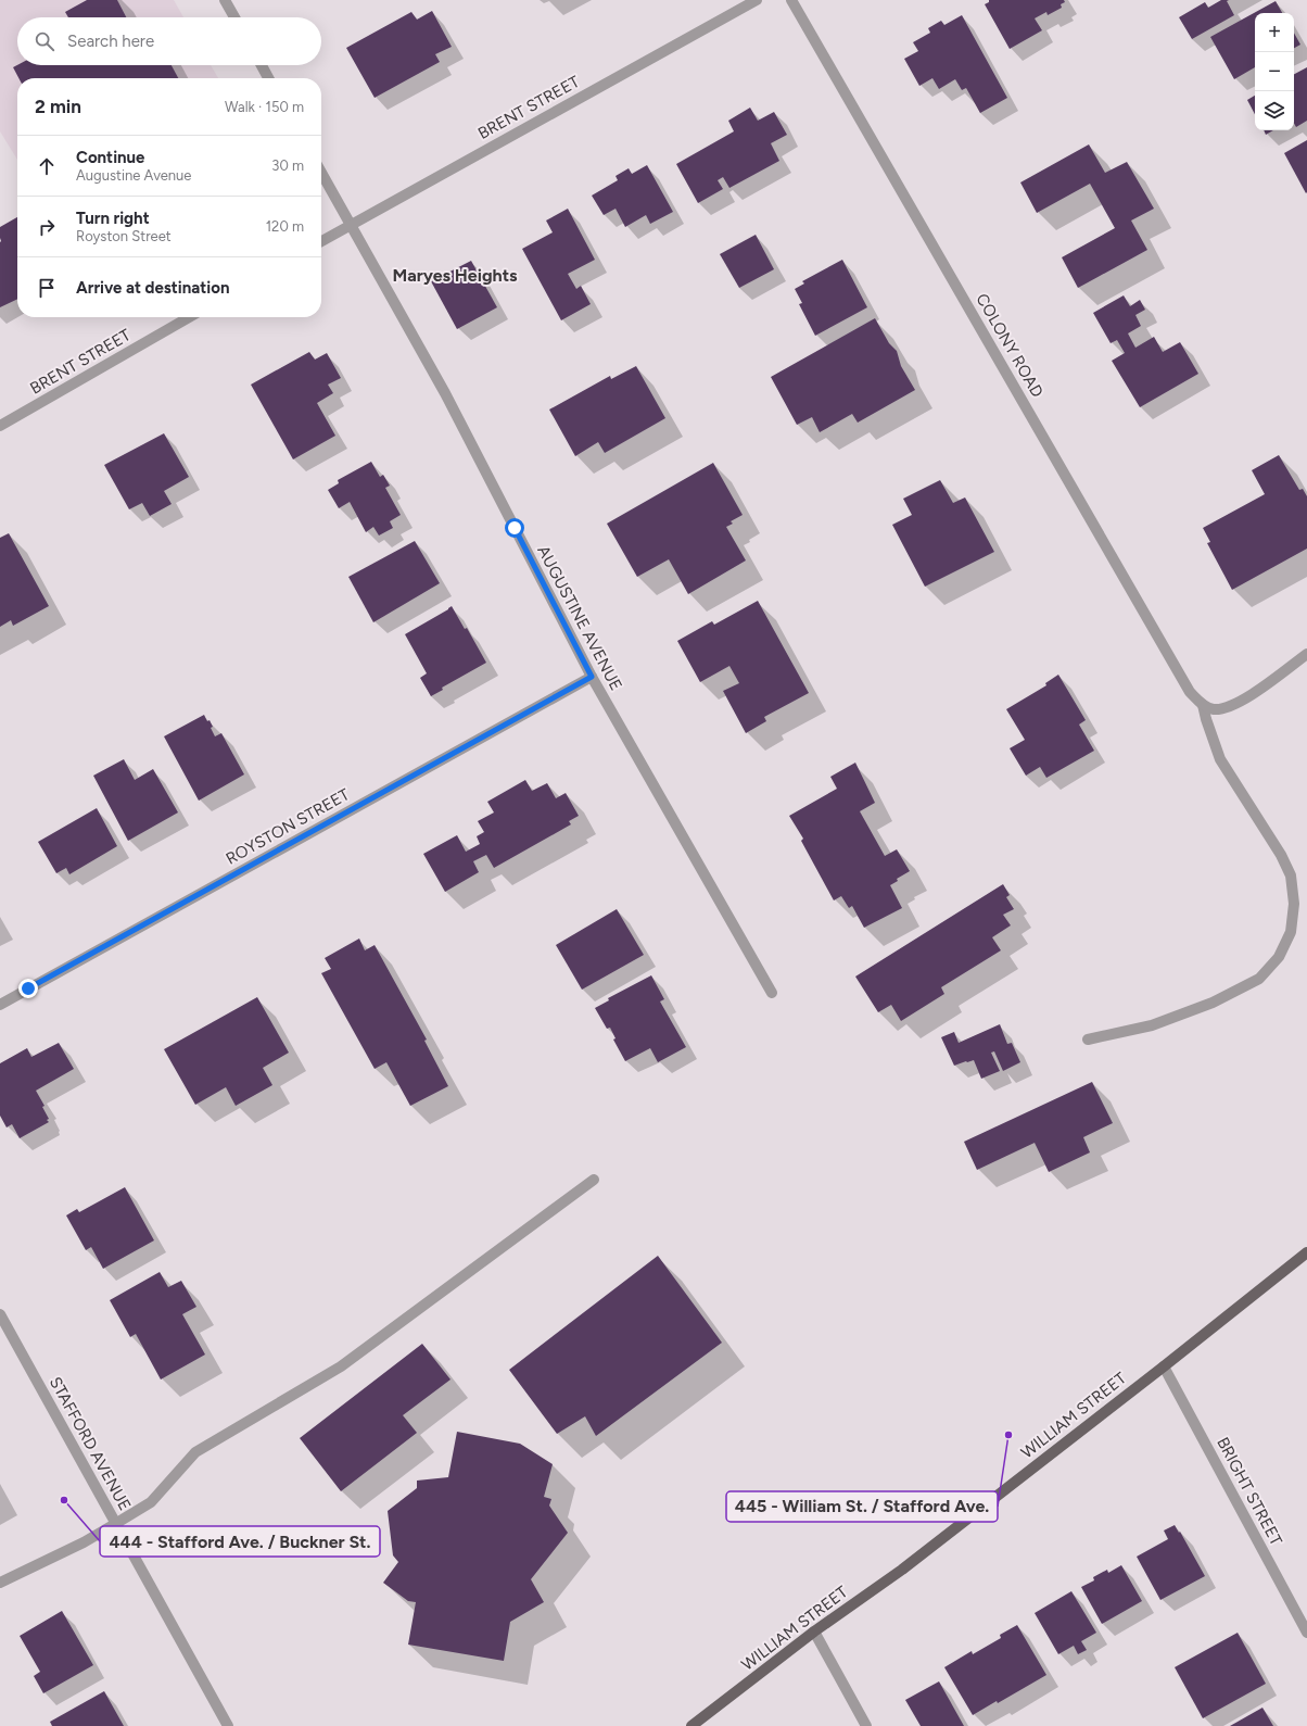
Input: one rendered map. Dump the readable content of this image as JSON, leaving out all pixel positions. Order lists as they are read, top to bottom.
{
  "streets": {
    "main road": ["WILLIAM STREET"],
    "street": [
      "BRENT STREET",
      "COLONY ROAD",
      "AUGUSTINE AVENUE",
      "ROYSTON STREET",
      "STAFFORD AVENUE",
      "BRIGHT STREET"
    ]
  },
  "crossings": [
    ["BRENT STREET", "AUGUSTINE AVENUE"],
    ["AUGUSTINE AVENUE", "ROYSTON STREET"],
    ["WILLIAM STREET", "BRIGHT STREET"]
  ],
  "districts": ["Maryes Heights"],
  "places": ["445 - William St. / Stafford Ave.", "444 - Stafford Ave. / Buckner St."],
  "page": {
    "map_buttons": ["+", "−"],
    "search": "Search here",
    "heading": ["2 min", "Walk · 150 m"],
    "list": [
      ["Continue", "Augustine Avenue", "30 m"],
      ["Turn right", "Royston Street", "120 m"],
      "Arrive at destination"
    ]
  }
}
